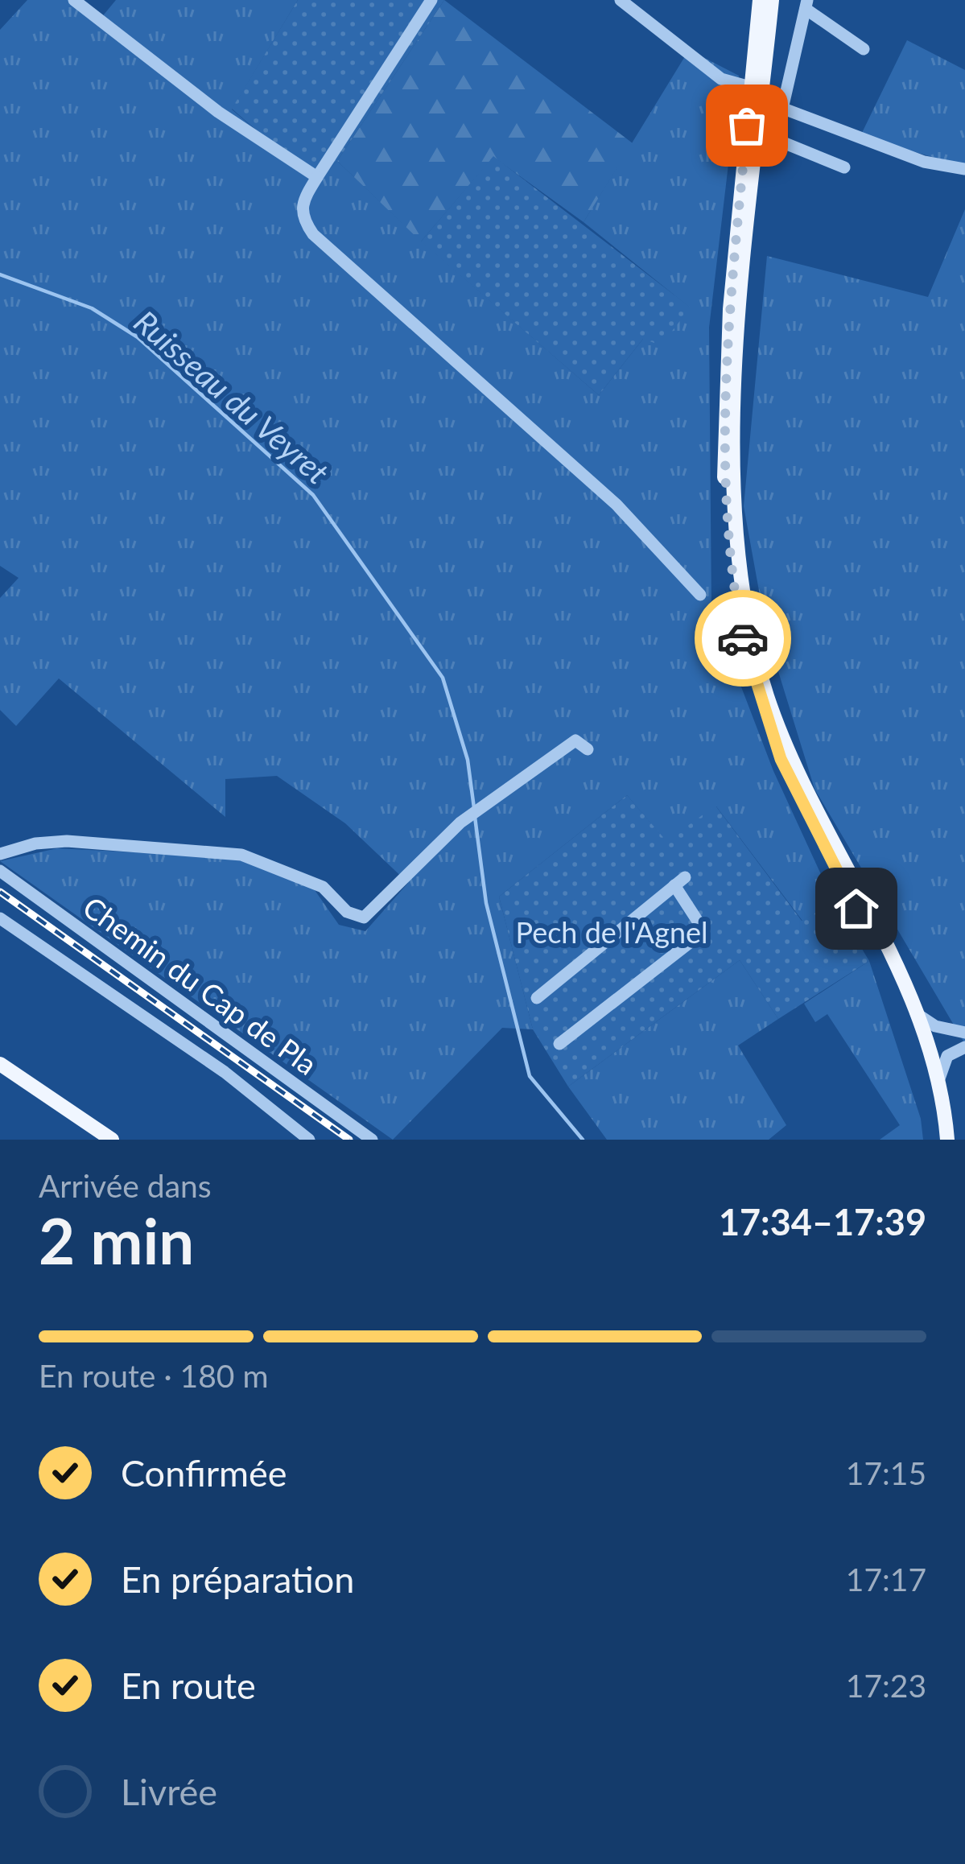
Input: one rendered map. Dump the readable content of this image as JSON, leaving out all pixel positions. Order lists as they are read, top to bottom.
{
  "streets": {
    "street": ["Chemin du Cap de Pla"]
  },
  "water": ["Ruisseau du Veyret"],
  "parks": ["Pech de l'Agnel"],
  "page": {
    "heading": ["2 min", "Arrivée dans", "17:34–17:39"],
    "bar": "En route · 180 m",
    "list": [
      ["Confirmée", "17:15"],
      ["En préparation", "17:17"],
      ["En route", "17:23"],
      "Livrée"
    ]
  }
}
